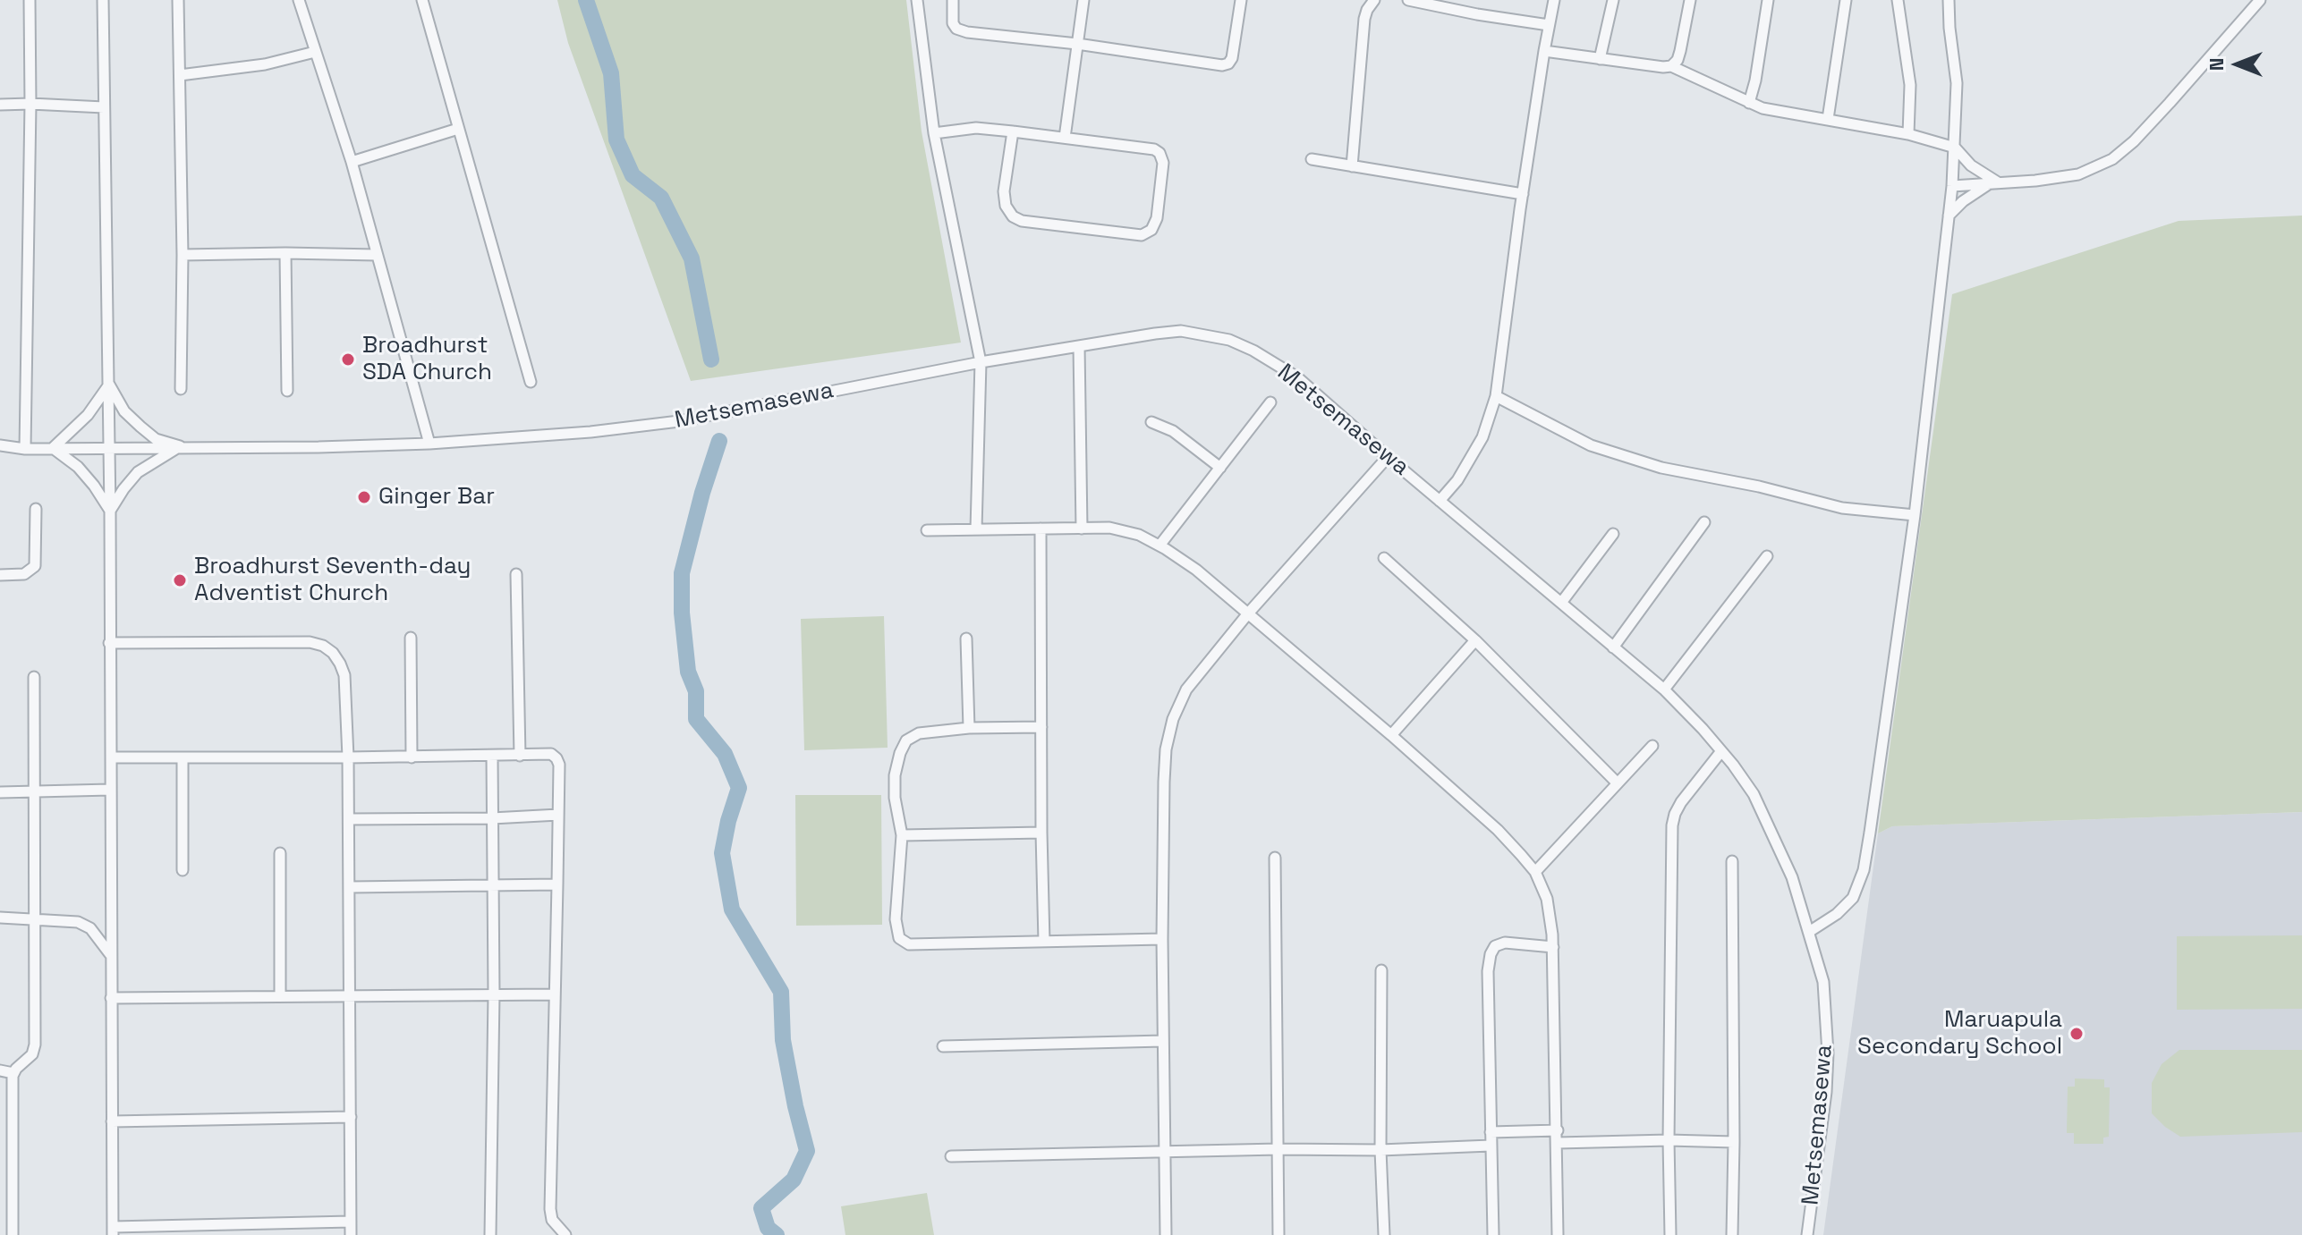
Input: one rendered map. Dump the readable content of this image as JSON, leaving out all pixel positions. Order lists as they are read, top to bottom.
{
  "streets": {
    "street": ["Metsemasewa"]
  },
  "places": [
    "Broadhurst SDA Church",
    "Ginger Bar",
    "Broadhurst Seventh-day Adventist Church",
    "Maruapula Secondary School"
  ],
  "north": "left"
}
